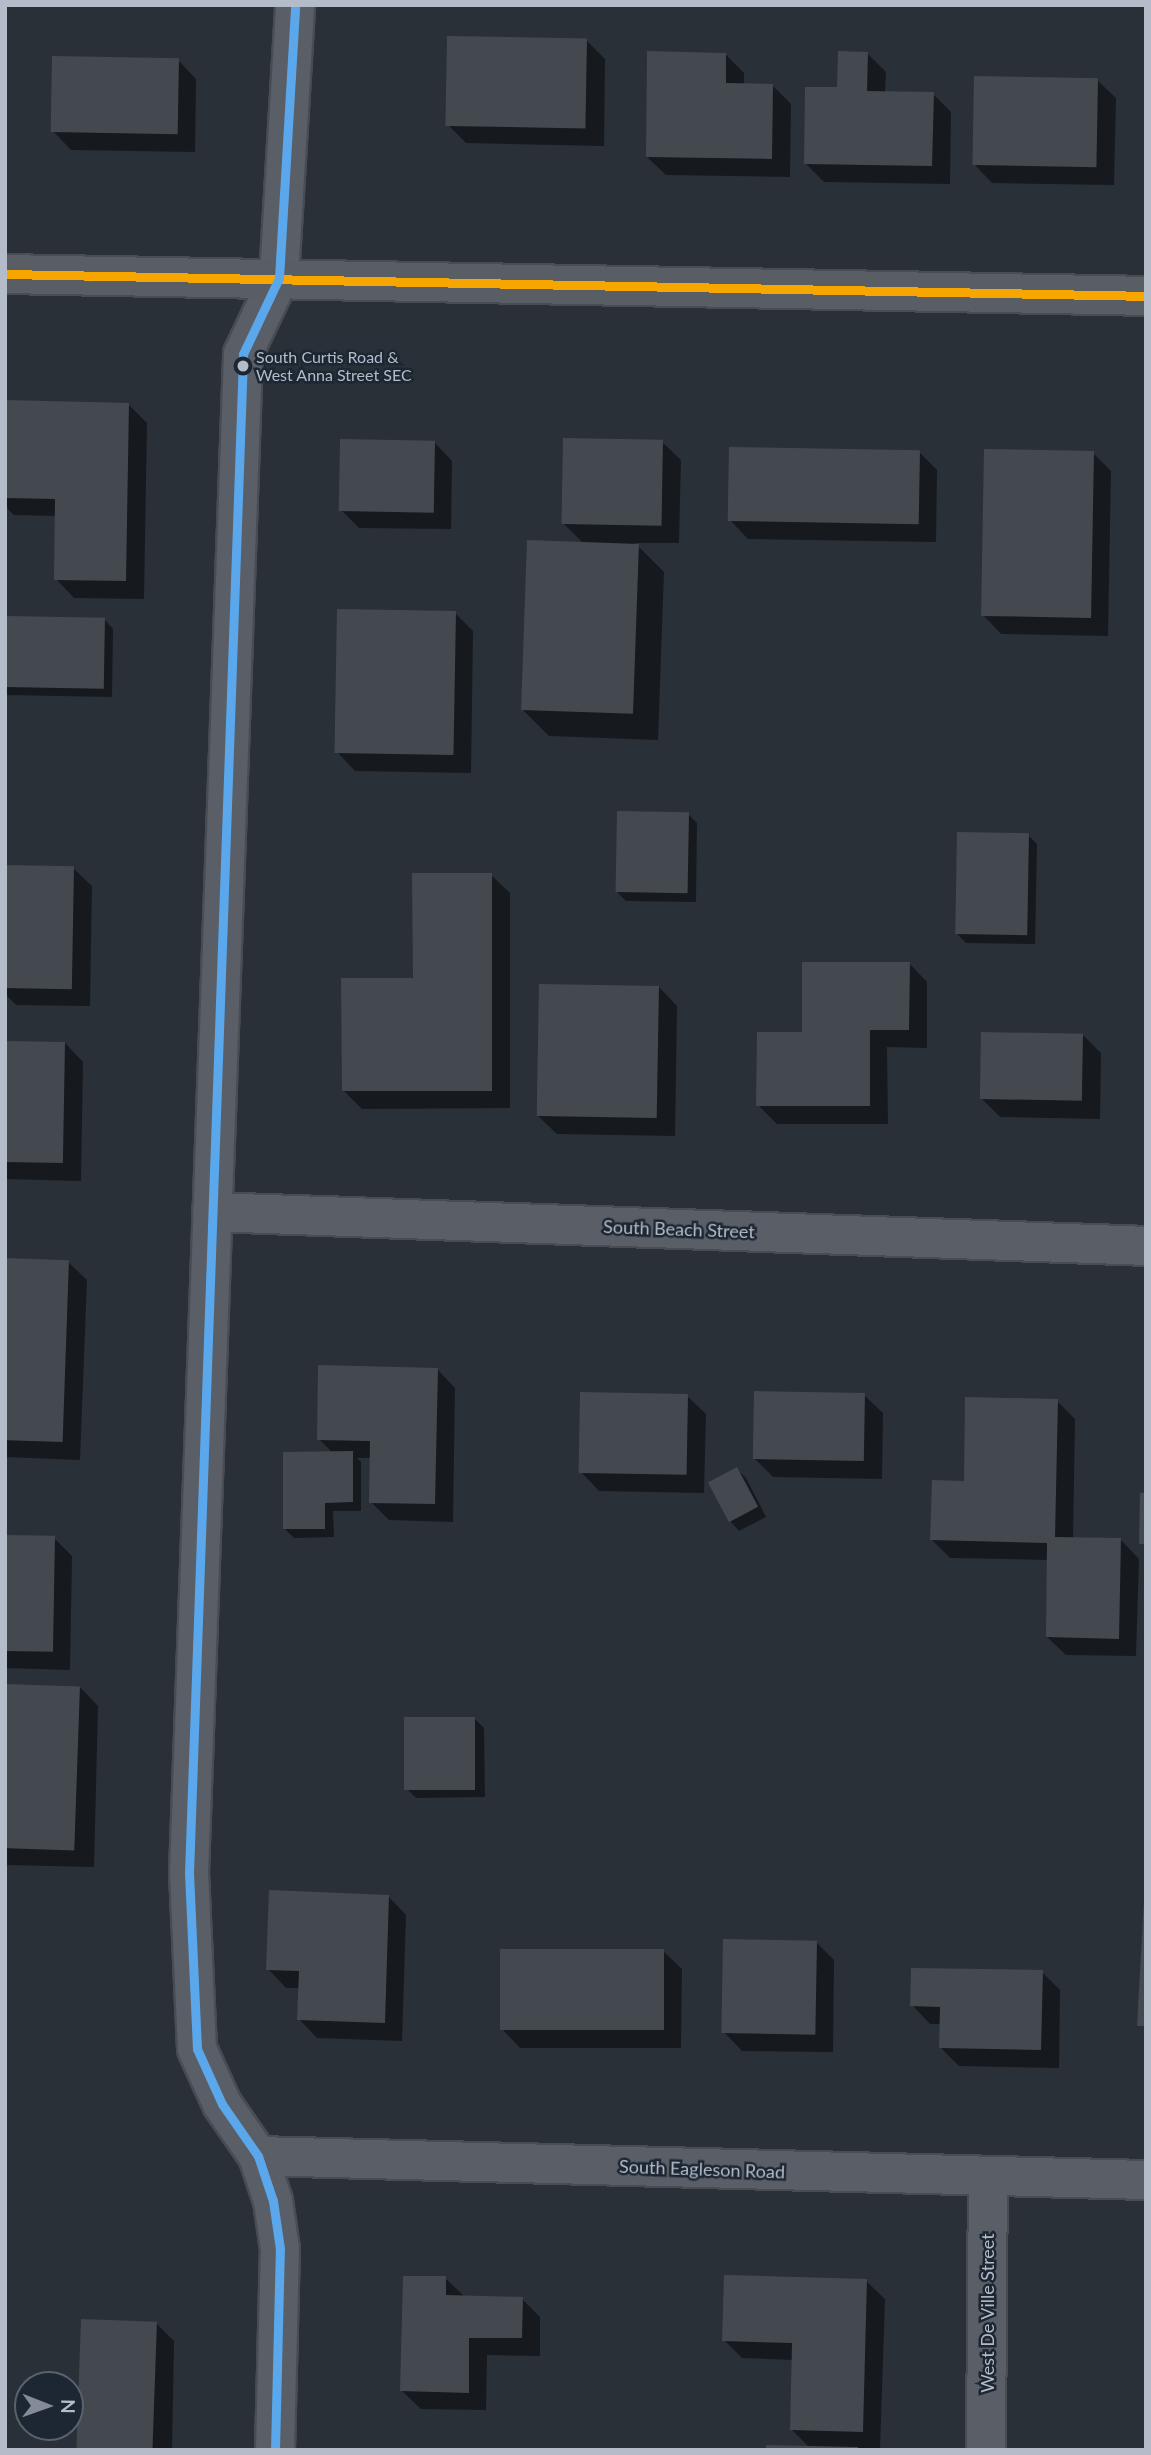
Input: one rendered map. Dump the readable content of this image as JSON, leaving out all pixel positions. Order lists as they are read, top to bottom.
{
  "streets": {
    "street": ["South Beach Street", "South Eagleson Road", "West De Ville Street"]
  },
  "crossings": [
    ["South Eagleson Road", "West De Ville Street"]
  ],
  "places": ["South Curtis Road & West Anna Street SEC"],
  "north": "right"
}
